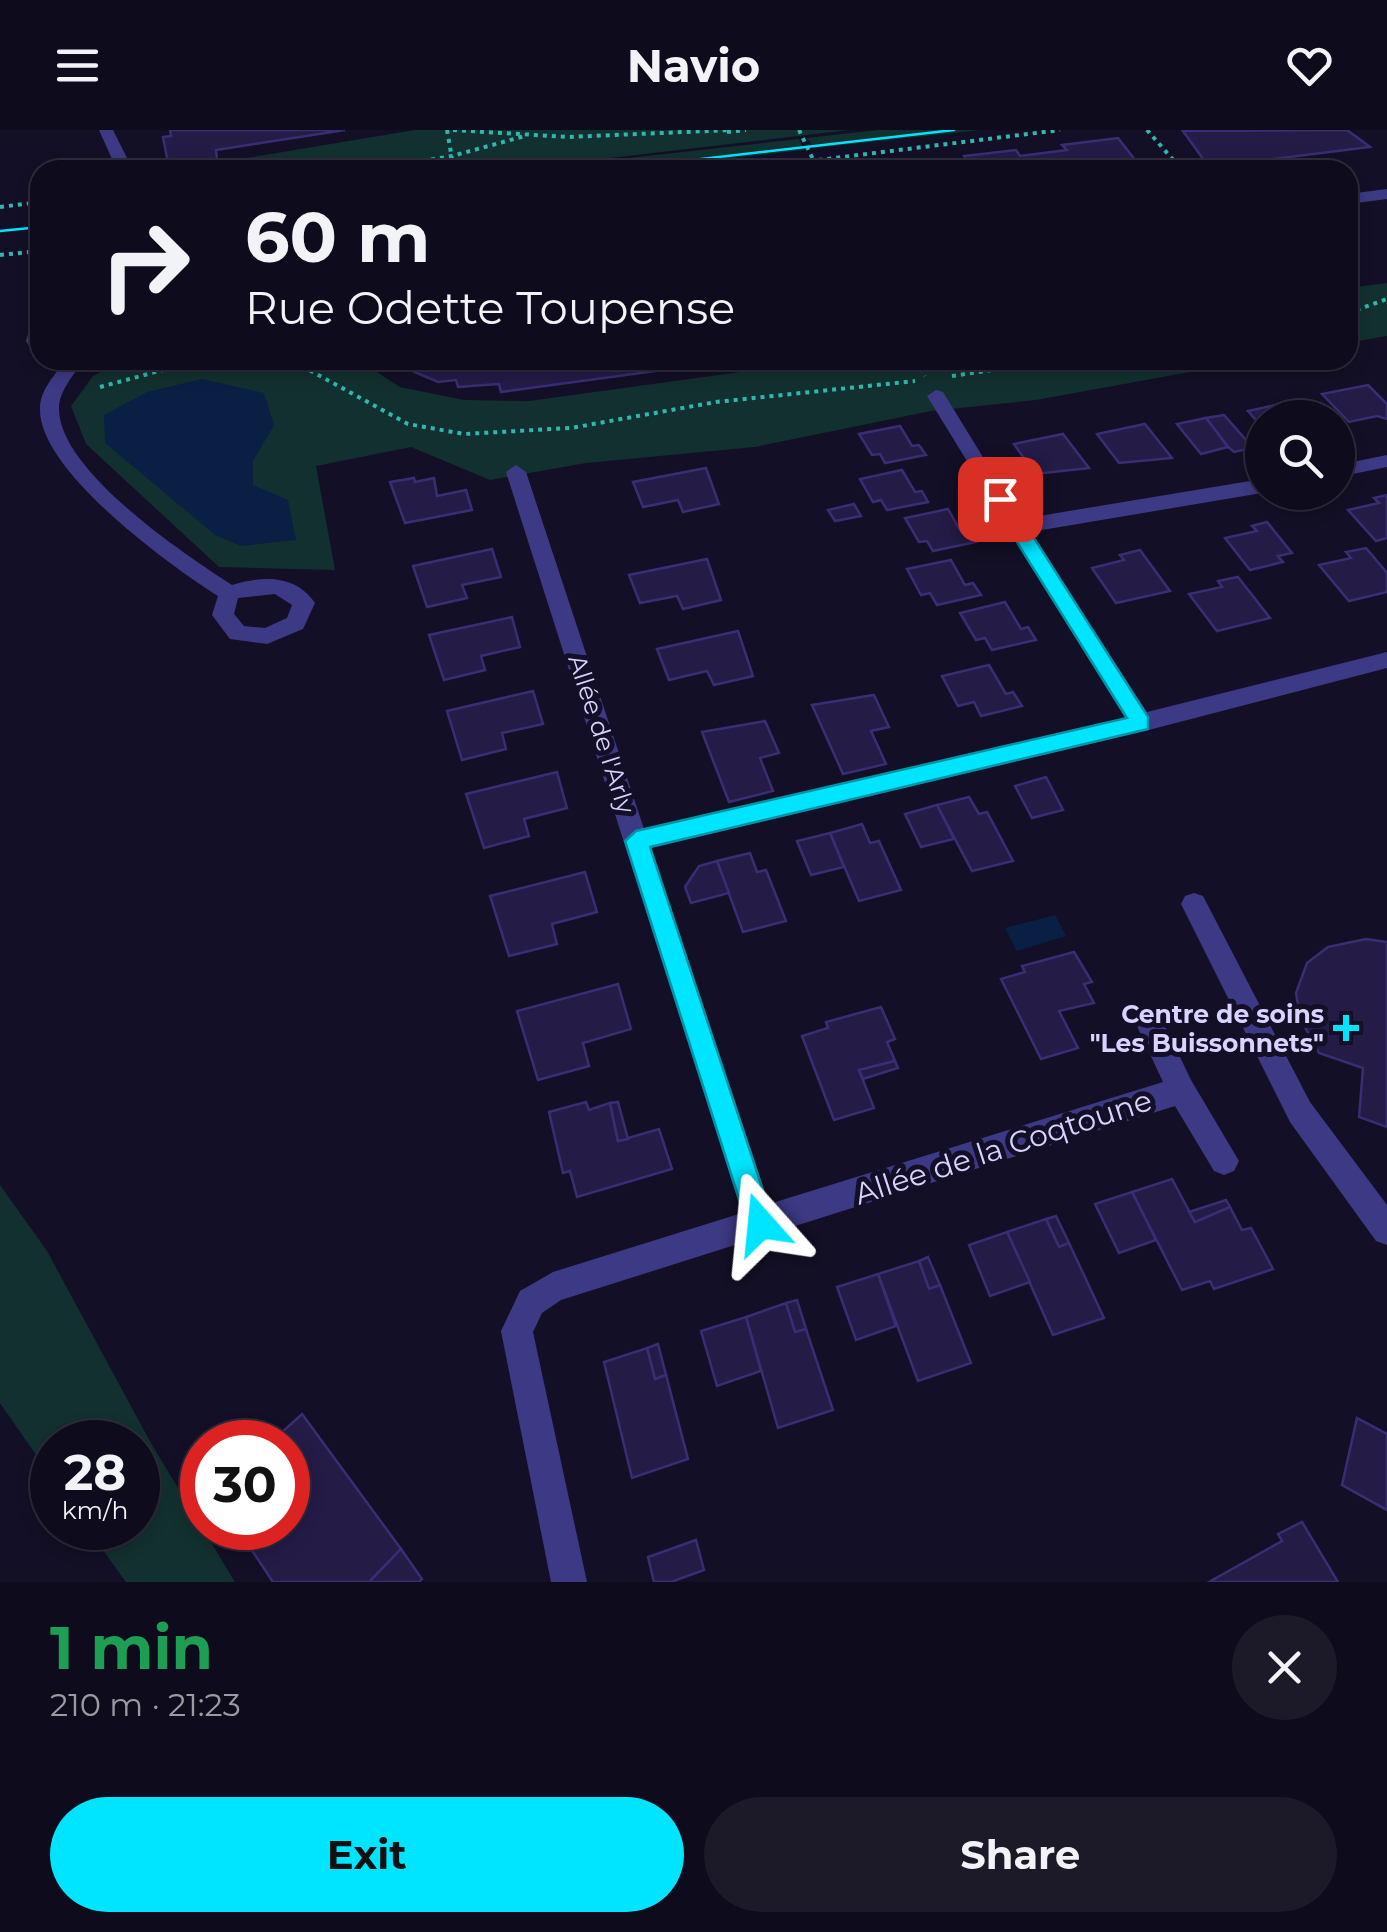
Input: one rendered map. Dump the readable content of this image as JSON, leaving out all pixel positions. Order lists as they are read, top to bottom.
{
  "streets": {
    "street": ["Allée de l'Arly", "Allée de la Coqtoune"]
  },
  "crossings": [
    ["Allée de l'Arly", "Allée de la Coqtoune"]
  ],
  "places": {
    "health": ["Centre de soins \"Les Buissonnets\""]
  },
  "page": {
    "header": "Navio",
    "turn": ["60 m", "Rue Odette Toupense"],
    "speed": "28 km/h",
    "limit": "30",
    "heading": ["1 min", "210 m · 21:23"],
    "buttons": ["Exit", "Share"]
  }
}
